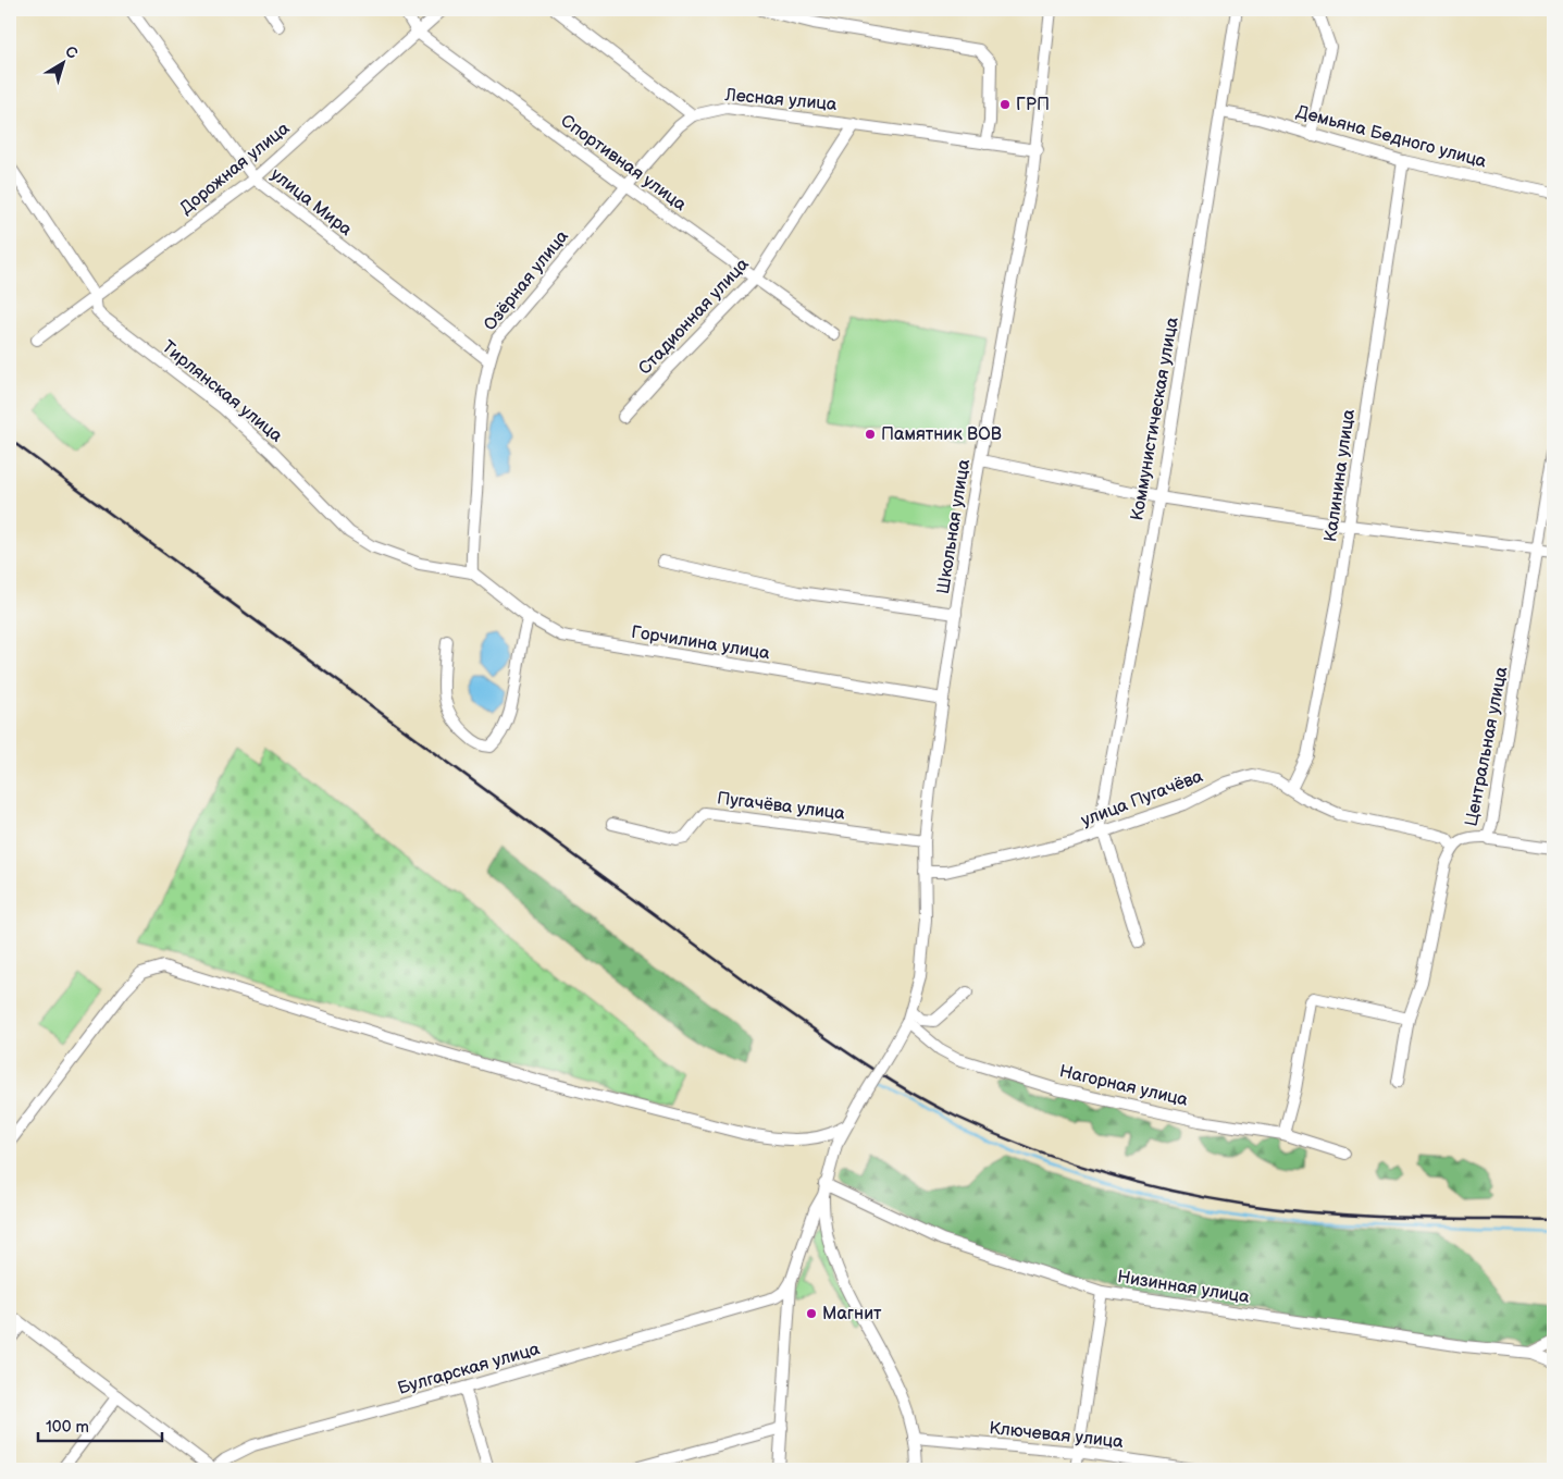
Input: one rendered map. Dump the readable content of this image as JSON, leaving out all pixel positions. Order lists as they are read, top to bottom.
{
  "streets": {
    "street": [
      "Лесная улица",
      "Демьяна Бедного улица",
      "Спортивная улица",
      "Дорожная улица",
      "улица Мира",
      "Озёрная улица",
      "Стадионная улица",
      "Тирлянская улица",
      "Коммунистическая улица",
      "Калинина улица",
      "Школьная улица",
      "Горчилина улица",
      "Центральная улица",
      "улица Пугачёва",
      "Пугачёва улица",
      "Нагорная улица",
      "Низинная улица",
      "Булгарская улица",
      "Ключевая улица"
    ]
  },
  "crossings": [
    ["Лесная улица", "Озёрная улица"],
    ["Лесная улица", "Стадионная улица"],
    ["Лесная улица", "Школьная улица"],
    ["Демьяна Бедного улица", "Коммунистическая улица"],
    ["Демьяна Бедного улица", "Калинина улица"],
    ["Спортивная улица", "Дорожная улица"],
    ["Спортивная улица", "Озёрная улица"],
    ["Спортивная улица", "Стадионная улица"],
    ["Дорожная улица", "улица Мира"],
    ["Дорожная улица", "Тирлянская улица"],
    ["улица Мира", "Озёрная улица"],
    ["Озёрная улица", "Тирлянская улица"],
    ["Озёрная улица", "Горчилина улица"],
    ["Тирлянская улица", "Горчилина улица"],
    ["Коммунистическая улица", "улица Пугачёва"],
    ["Калинина улица", "улица Пугачёва"],
    ["Школьная улица", "Горчилина улица"],
    ["Школьная улица", "улица Пугачёва"],
    ["Школьная улица", "Пугачёва улица"],
    ["Школьная улица", "Нагорная улица"],
    ["Центральная улица", "улица Пугачёва"]
  ],
  "places": ["ГРП", "Памятник ВОВ", "Магнит"],
  "scale_bar": "100 m",
  "north": "top right"
}
